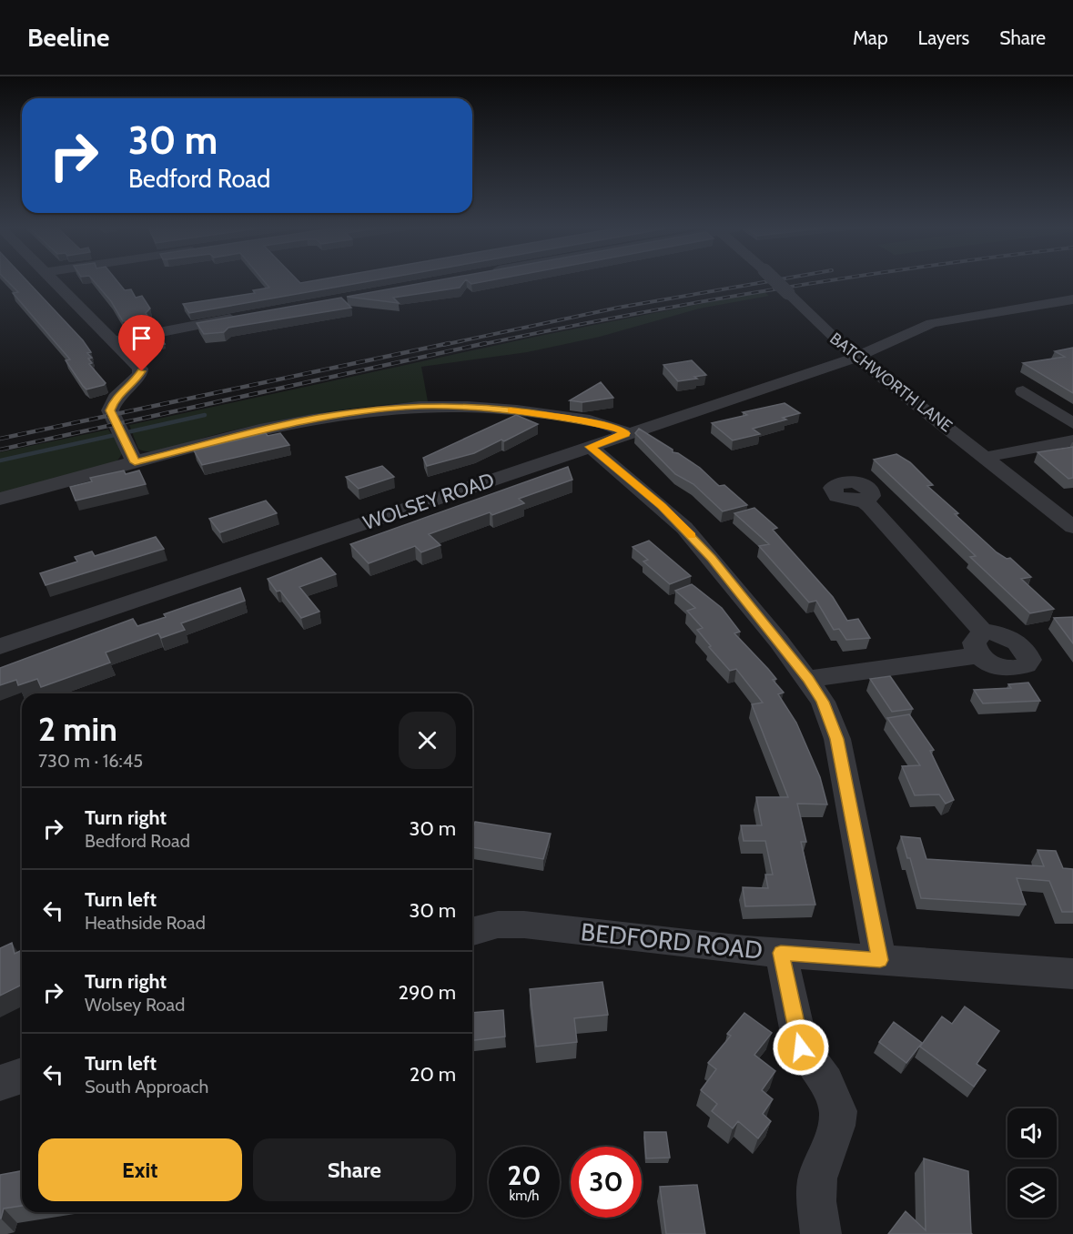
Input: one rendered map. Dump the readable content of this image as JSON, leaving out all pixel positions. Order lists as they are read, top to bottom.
{
  "streets": {
    "street": ["BATCHWORTH LANE", "WOLSEY ROAD", "BEDFORD ROAD"]
  },
  "crossings": [
    ["BATCHWORTH LANE", "WOLSEY ROAD"]
  ],
  "page": {
    "header": "Beeline",
    "nav": ["Map", "Layers", "Share"],
    "turn": ["30 m", "Bedford Road"],
    "heading": ["2 min", "730 m · 16:45"],
    "list": [
      {
        "name": "Turn right",
        "note": "Bedford Road",
        "value": "30 m"
      },
      {
        "name": "Turn left",
        "note": "Heathside Road",
        "value": "30 m"
      },
      {
        "name": "Turn right",
        "note": "Wolsey Road",
        "value": "290 m"
      },
      {
        "name": "Turn left",
        "note": "South Approach",
        "value": "20 m"
      }
    ],
    "buttons": ["Exit", "Share"],
    "speed": "20 km/h",
    "limit": "30"
  }
}
